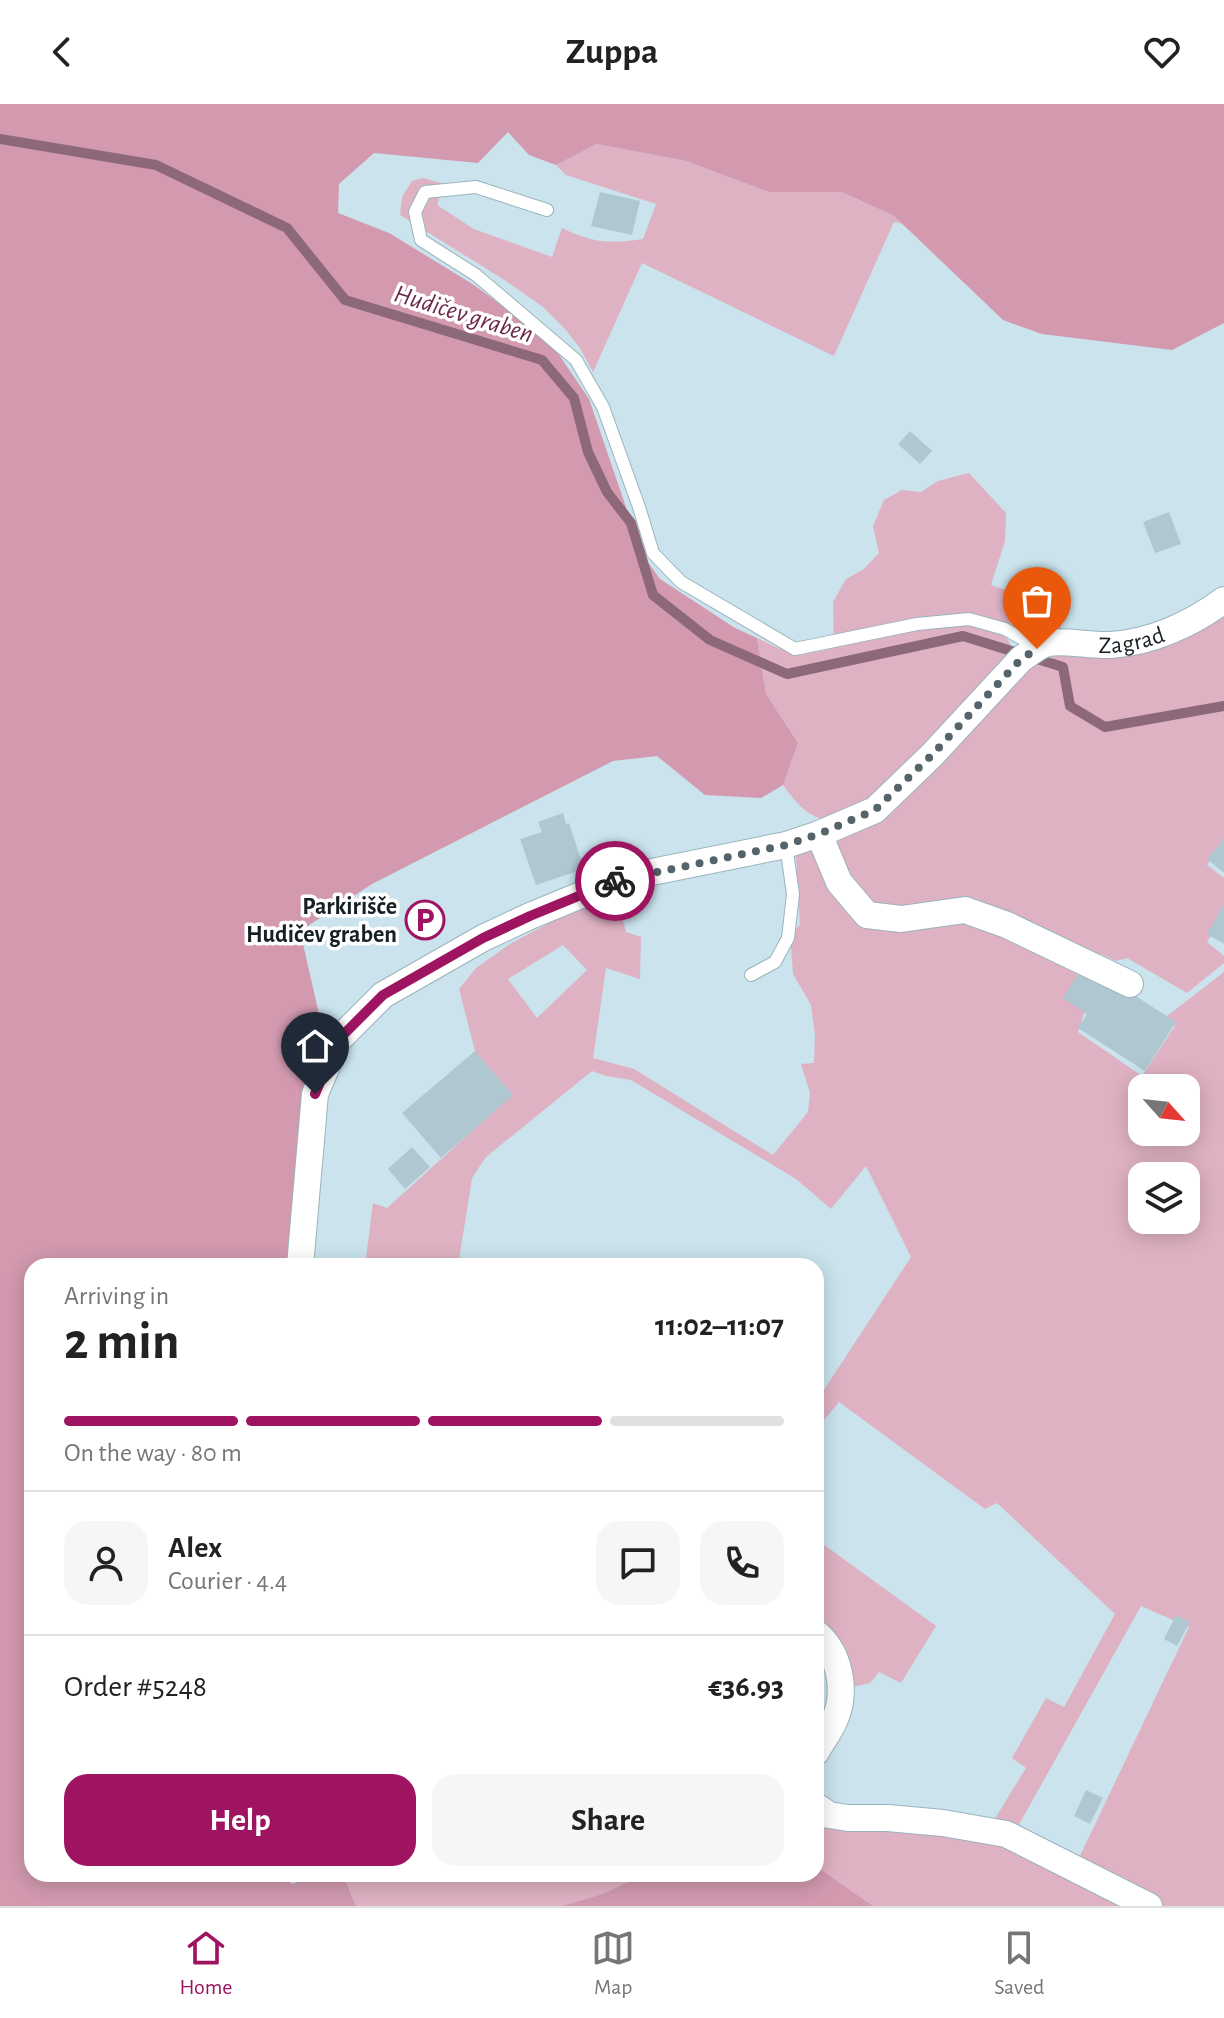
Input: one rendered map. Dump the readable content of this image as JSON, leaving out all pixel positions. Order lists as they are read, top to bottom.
{
  "streets": {
    "street": ["Zagrad"]
  },
  "water": ["Hudičev graben"],
  "places": {
    "parking": ["Parkirišče Hudičev graben"]
  },
  "north": "bottom right",
  "page": {
    "header": "Zuppa",
    "heading": ["2 min", "Arriving in", "11:02–11:07"],
    "panel": [
      "Alex",
      "Courier · 4.4",
      "Order #5248",
      "€36.93"
    ],
    "bar": "On the way · 80 m",
    "buttons": ["Help", "Share"],
    "tabs": ["Home", "Map", "Saved"]
  }
}
